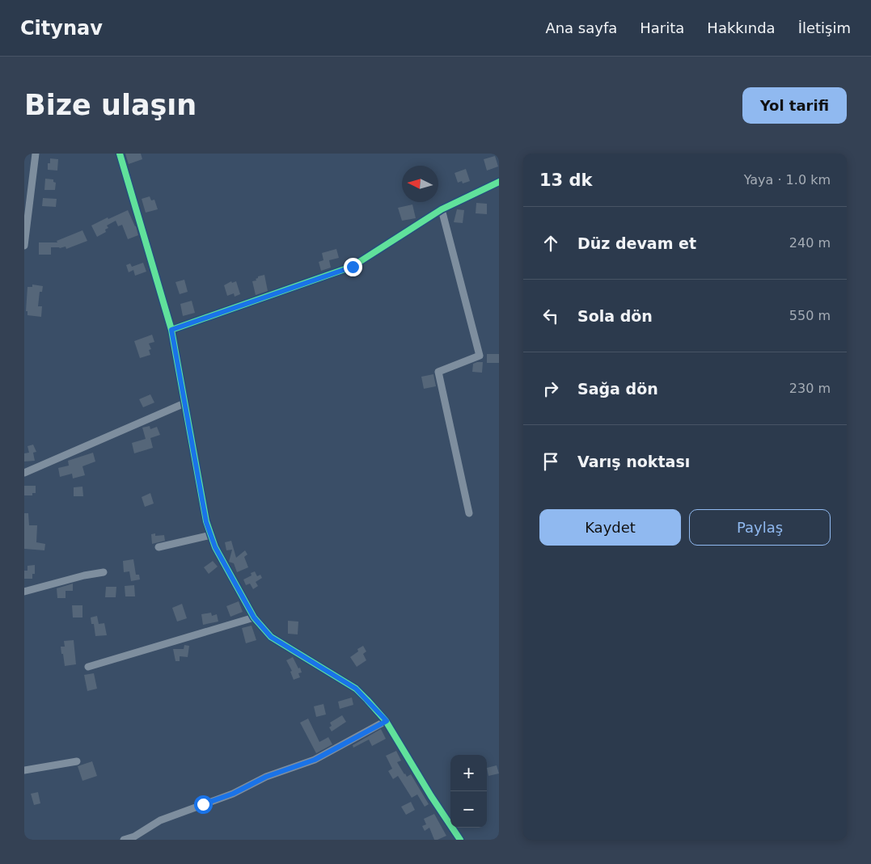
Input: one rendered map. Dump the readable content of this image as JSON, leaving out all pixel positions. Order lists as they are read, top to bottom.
{
  "north": "left",
  "page": {
    "header": "Citynav",
    "nav": [
      "Ana sayfa",
      "Harita",
      "Hakkında",
      "İletişim"
    ],
    "buttons": [
      "Yol tarifi",
      ["Kaydet", "Paylaş"]
    ],
    "title": "Bize ulaşın",
    "heading": ["13 dk", "Yaya · 1.0 km"],
    "list": [
      ["Düz devam et", "240 m"],
      ["Sola dön", "550 m"],
      ["Sağa dön", "230 m"],
      "Varış noktası"
    ],
    "map_buttons": ["+", "−"]
  }
}
